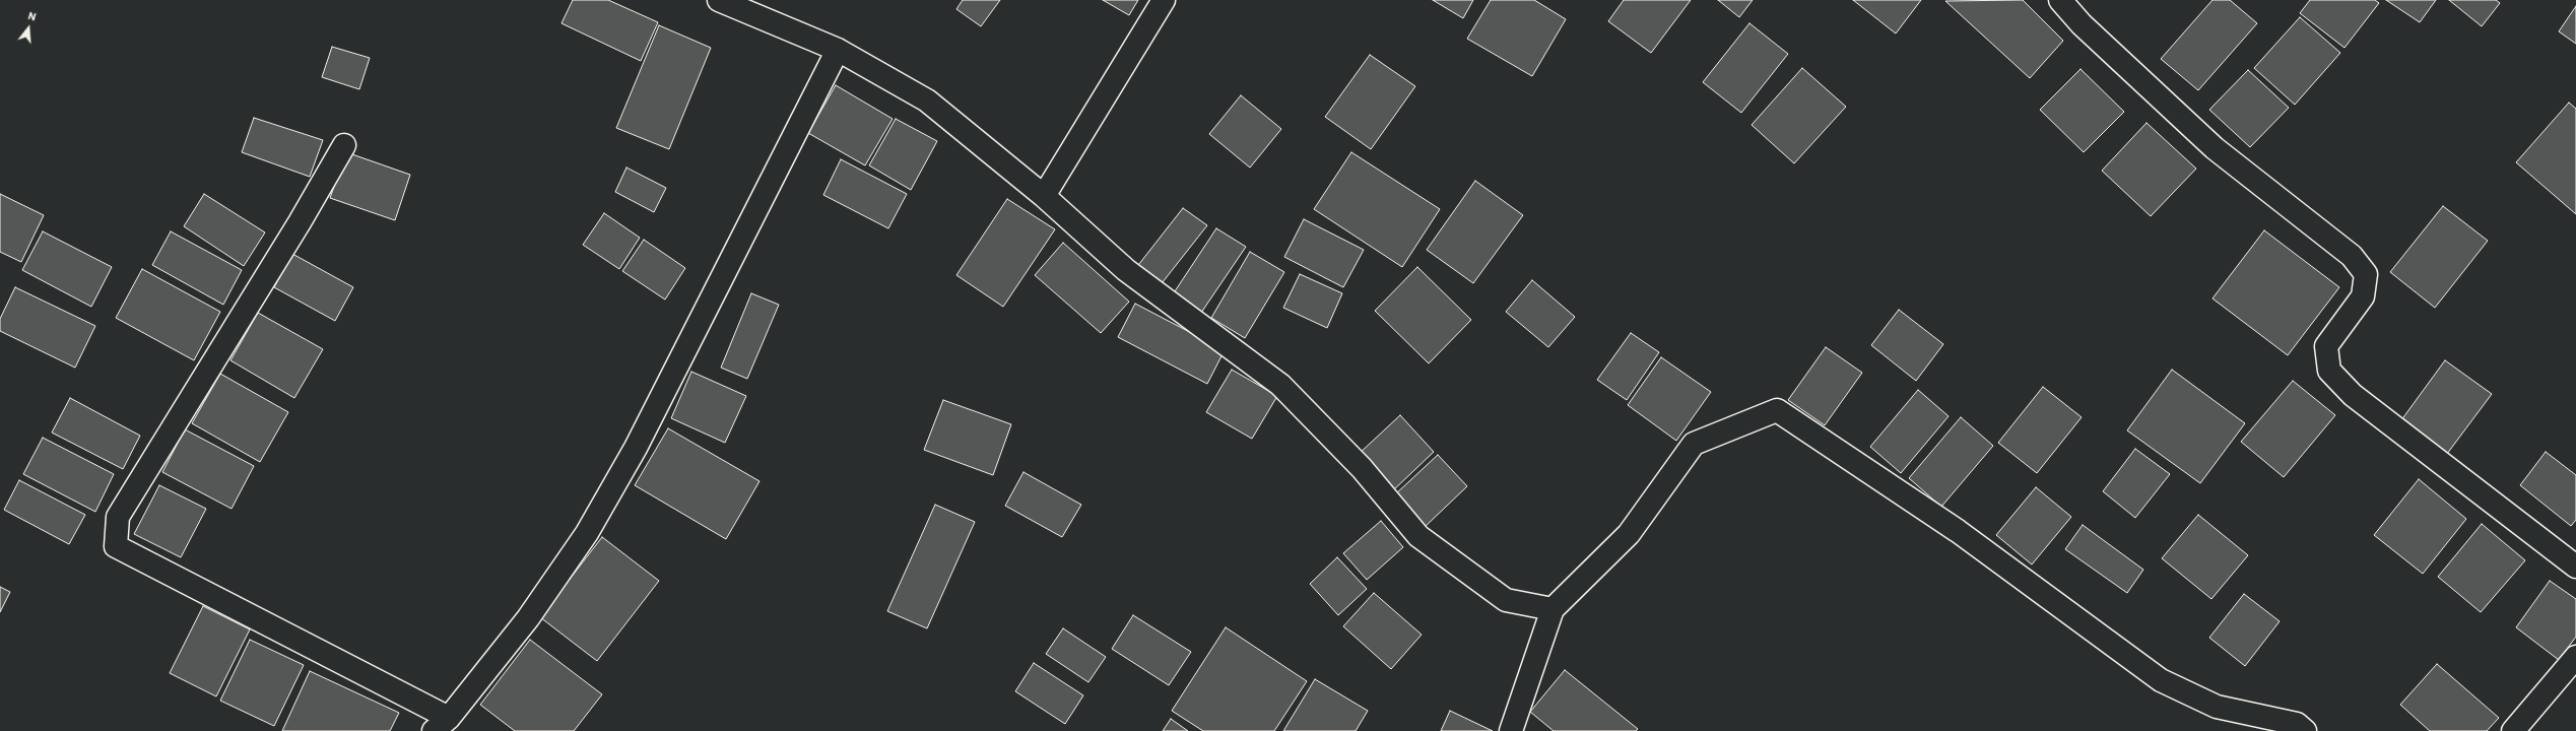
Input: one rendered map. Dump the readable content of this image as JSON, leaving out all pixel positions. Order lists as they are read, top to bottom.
{
  "north": "top"
}
